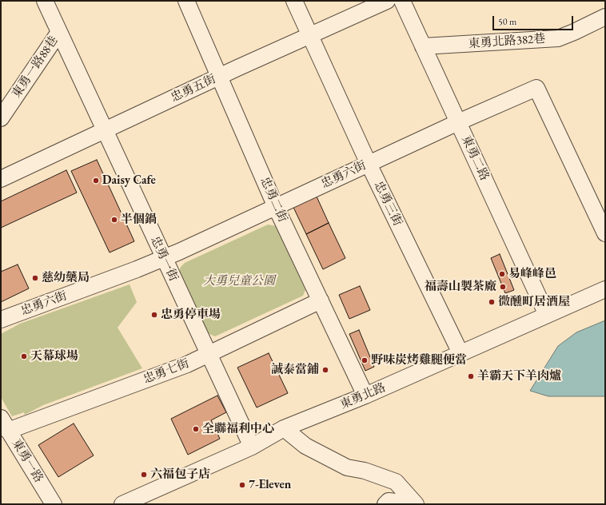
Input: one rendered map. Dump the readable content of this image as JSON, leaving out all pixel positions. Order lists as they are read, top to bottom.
{
  "streets": {
    "street": [
      "東勇北路382巷",
      "東勇一路88巷",
      "忠勇五街",
      "東勇二路",
      "忠勇六街",
      "忠勇二街",
      "忠勇三街",
      "忠勇一街",
      "忠勇七街",
      "東勇北路",
      "東勇一路"
    ]
  },
  "crossings": [
    ["東勇北路382巷", "東勇二路"],
    ["東勇一路88巷", "忠勇一街"],
    ["忠勇五街", "忠勇二街"],
    ["忠勇五街", "忠勇三街"],
    ["忠勇五街", "忠勇一街"],
    ["東勇二路", "忠勇六街"],
    ["東勇二路", "東勇北路"],
    ["忠勇六街", "忠勇二街"],
    ["忠勇六街", "忠勇三街"],
    ["忠勇六街", "忠勇一街"],
    ["忠勇二街", "忠勇七街"],
    ["忠勇二街", "東勇北路"],
    ["忠勇三街", "東勇北路"],
    ["忠勇一街", "忠勇七街"],
    ["忠勇一街", "東勇北路"],
    ["忠勇七街", "東勇一路"]
  ],
  "parks": ["大勇兒童公園"],
  "places": [
    "Daisy Cafe",
    "半個鍋",
    "易峰峰邑",
    "慈幼藥局",
    "福壽山製茶廠",
    "微醺町居酒屋",
    "忠勇停車場",
    "天幕球場",
    "野味炭烤雞腿便當",
    "誠泰當鋪",
    "羊霸天下羊肉爐",
    "全聯福利中心",
    "六福包子店",
    "7-Eleven"
  ],
  "scale_bar": "50 m"
}
